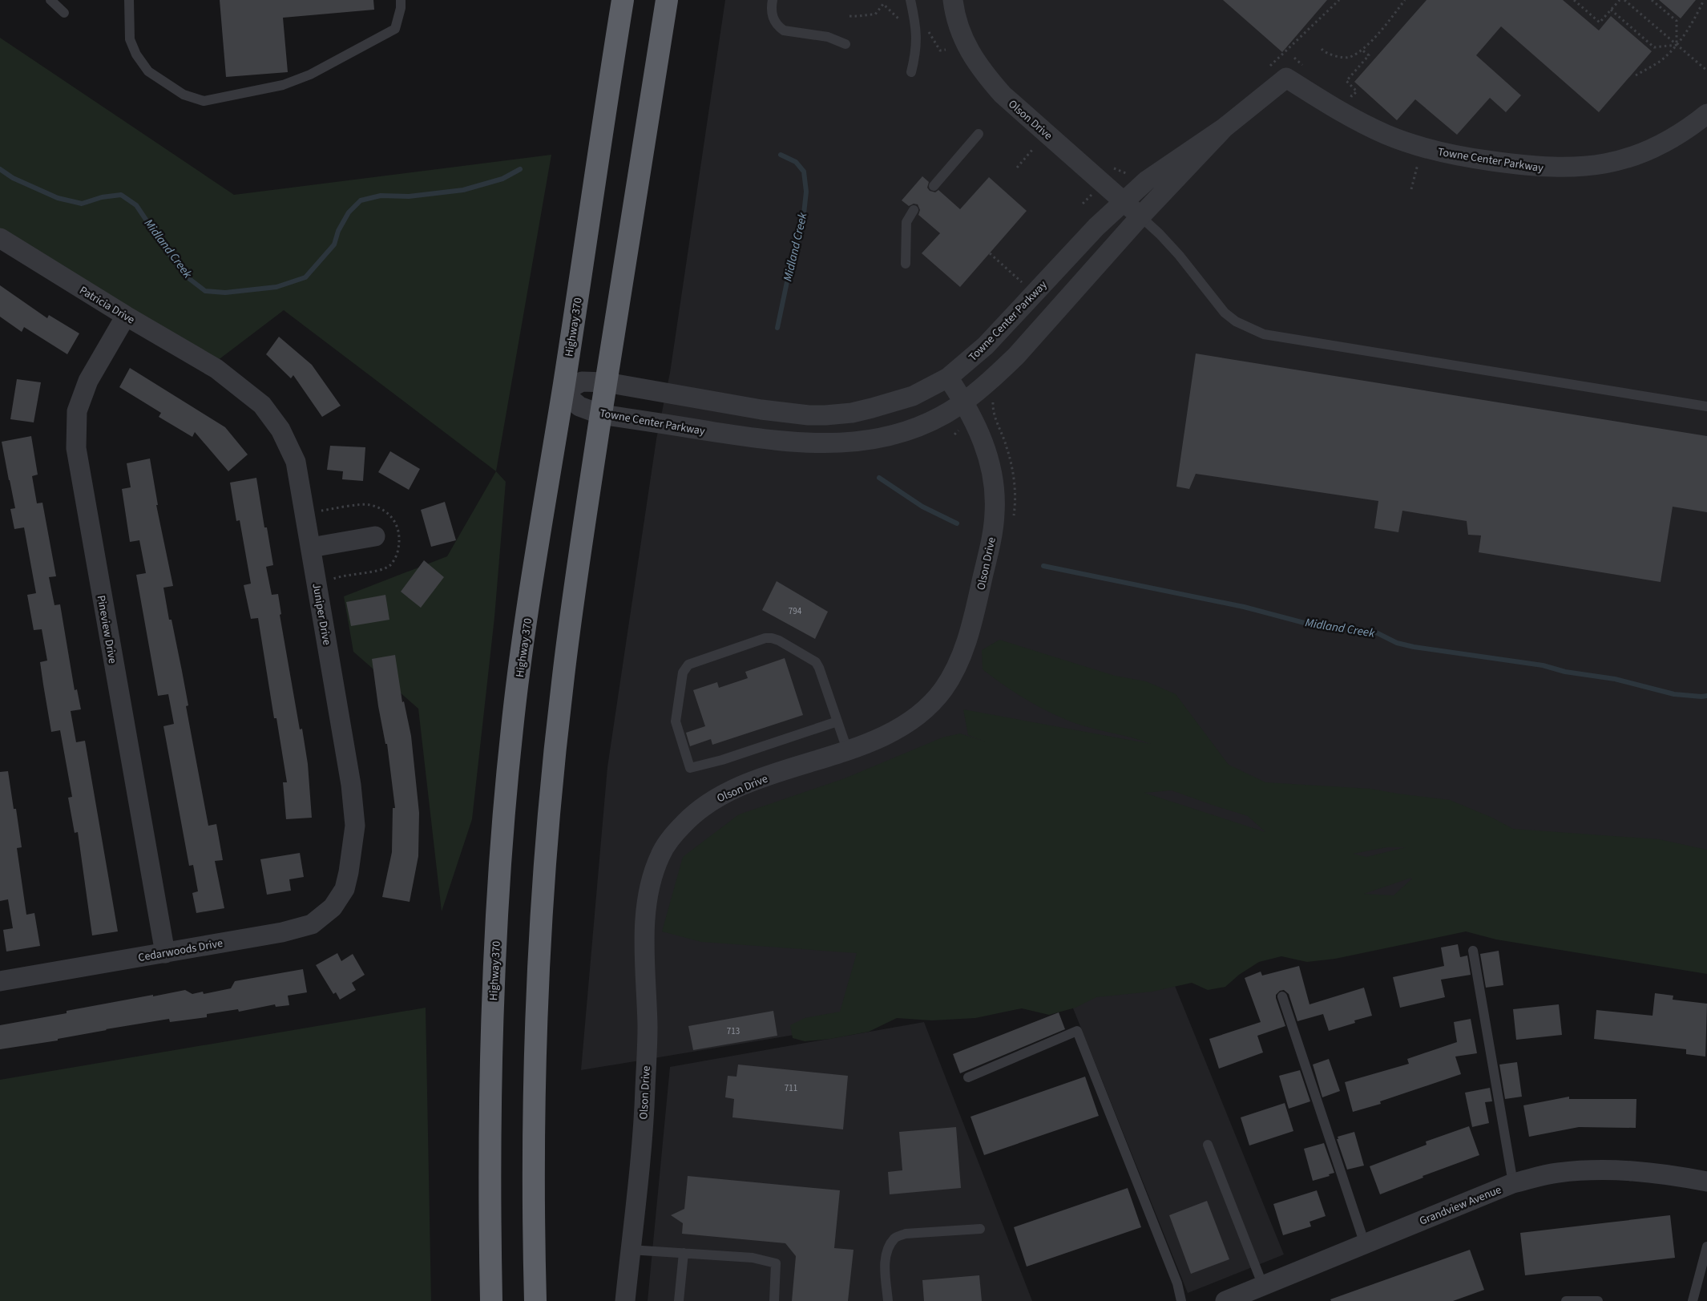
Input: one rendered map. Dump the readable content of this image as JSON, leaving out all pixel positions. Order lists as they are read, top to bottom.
{
  "streets": {
    "highway": ["Highway 370"],
    "street": [
      "Olson Drive",
      "Towne Center Parkway",
      "Patricia Drive",
      "Juniper Drive",
      "Pineview Drive",
      "Cedarwoods Drive",
      "Grandview Avenue"
    ]
  },
  "crossings": [
    ["Olson Drive", "Towne Center Parkway"],
    ["Towne Center Parkway", "Highway 370"],
    ["Patricia Drive", "Juniper Drive"],
    ["Patricia Drive", "Pineview Drive"],
    ["Juniper Drive", "Cedarwoods Drive"],
    ["Pineview Drive", "Cedarwoods Drive"]
  ],
  "water": ["Midland Creek"],
  "house_numbers": ["794", "713", "711"]
}
